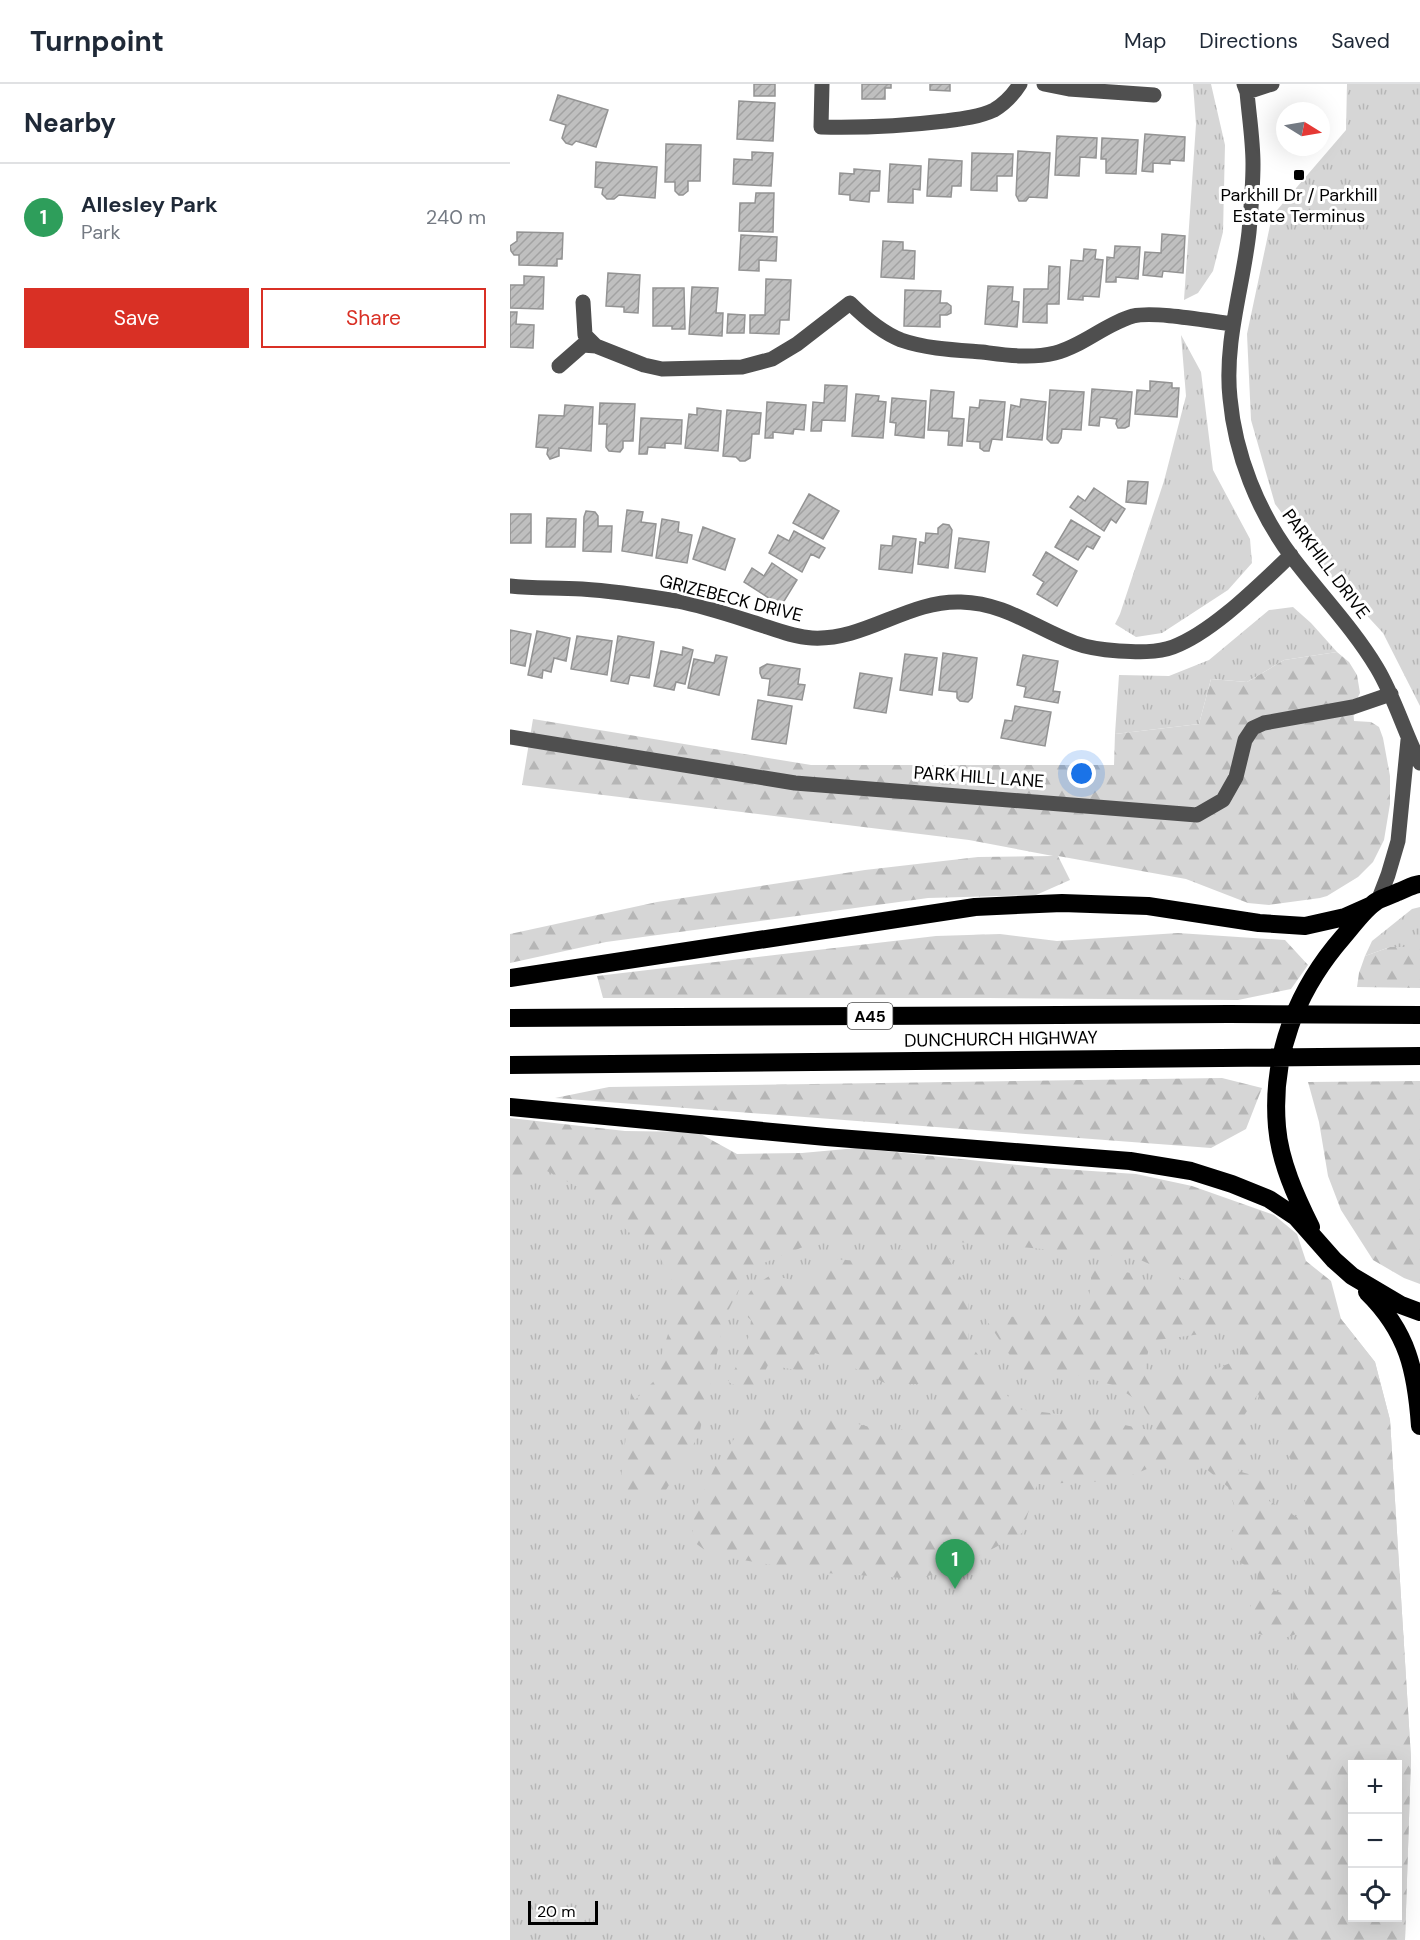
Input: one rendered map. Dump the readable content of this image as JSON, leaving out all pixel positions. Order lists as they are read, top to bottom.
{
  "streets": {
    "highway": ["A45", "DUNCHURCH HIGHWAY"],
    "street": ["PARKHILL DRIVE", "GRIZEBECK DRIVE", "PARK HILL LANE"]
  },
  "crossings": [
    ["PARKHILL DRIVE", "GRIZEBECK DRIVE"],
    ["PARKHILL DRIVE", "PARK HILL LANE"]
  ],
  "places": {
    "transit": ["Parkhill Dr / Parkhill Estate Terminus"]
  },
  "scale_bar": "20 m",
  "north": "right",
  "page": {
    "header": "Turnpoint",
    "nav": ["Map", "Directions", "Saved"],
    "heading": "Nearby",
    "list": [
      {
        "mark": "1",
        "name": "Allesley Park",
        "note": "Park",
        "value": "240 m"
      }
    ],
    "buttons": ["Save", "Share"],
    "pins": "1",
    "map_buttons": ["+", "−"],
    "scale": "20 m"
  }
}
